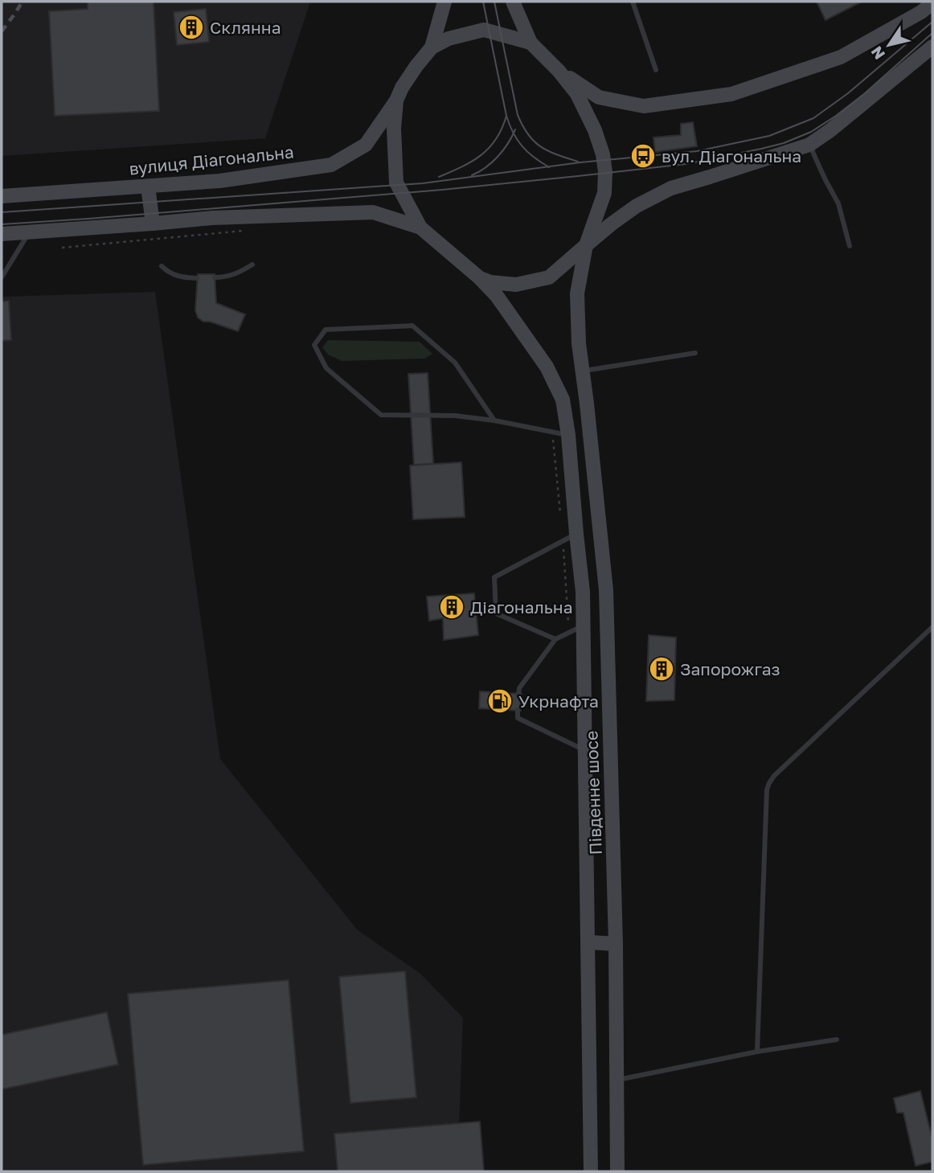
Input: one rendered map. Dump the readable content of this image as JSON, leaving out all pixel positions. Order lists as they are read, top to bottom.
{
  "streets": {
    "main road": ["вулиця Діагональна", "Південне шосе"]
  },
  "places": {
    "building": ["Склянна", "Діагональна", "Запорожгаз"],
    "bus stop": ["вул. Діагональна"],
    "fuel station": ["Укрнафта"]
  },
  "north": "bottom left"
}
